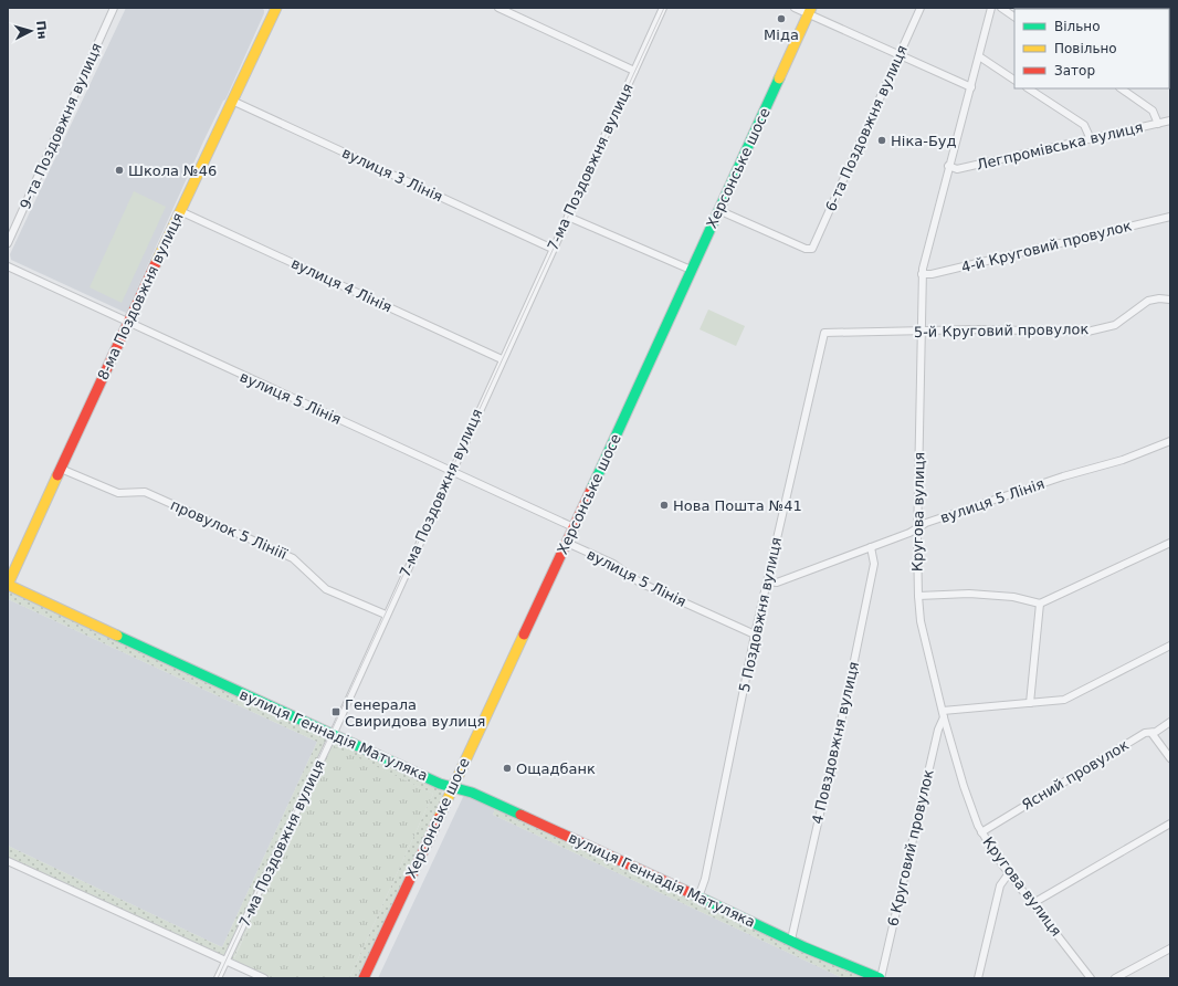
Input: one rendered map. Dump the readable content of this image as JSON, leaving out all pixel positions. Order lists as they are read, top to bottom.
{
  "streets": {
    "street": [
      "9-та Поздовжня вулиця",
      "6-та Поздовжня вулиця",
      "Легпромівська вулиця",
      "7-ма Поздовжня вулиця",
      "Херсонське шосе",
      "вулиця 3 Лінія",
      "4-й Круговий провулок",
      "вулиця 4 Лінія",
      "8-ма Поздовжня вулиця",
      "5-й Круговий провулок",
      "вулиця 5 Лінія",
      "Кругова вулиця",
      "провулок 5 Лініії",
      "5 Поздовжня вулиця",
      "вулиця Геннадія Матуляка",
      "4 Повздовжня вулиця",
      "Ясний провулок",
      "6 Круговий провулок"
    ]
  },
  "crossings": [
    ["6-та Поздовжня вулиця", "Херсонське шосе"],
    ["Легпромівська вулиця", "Кругова вулиця"],
    ["7-ма Поздовжня вулиця", "вулиця 3 Лінія"],
    ["7-ма Поздовжня вулиця", "вулиця 4 Лінія"],
    ["7-ма Поздовжня вулиця", "вулиця 5 Лінія"],
    ["7-ма Поздовжня вулиця", "провулок 5 Лініії"],
    ["7-ма Поздовжня вулиця", "вулиця Геннадія Матуляка"],
    ["Херсонське шосе", "вулиця 5 Лінія"],
    ["Херсонське шосе", "вулиця Геннадія Матуляка"],
    ["вулиця 3 Лінія", "8-ма Поздовжня вулиця"],
    ["4-й Круговий провулок", "Кругова вулиця"],
    ["вулиця 4 Лінія", "8-ма Поздовжня вулиця"],
    ["8-ма Поздовжня вулиця", "вулиця 5 Лінія"],
    ["8-ма Поздовжня вулиця", "провулок 5 Лініії"],
    ["8-ма Поздовжня вулиця", "вулиця Геннадія Матуляка"],
    ["5-й Круговий провулок", "Кругова вулиця"],
    ["5-й Круговий провулок", "5 Поздовжня вулиця"],
    ["вулиця 5 Лінія", "Кругова вулиця"],
    ["вулиця 5 Лінія", "5 Поздовжня вулиця"],
    ["вулиця 5 Лінія", "4 Повздовжня вулиця"],
    ["Кругова вулиця", "Ясний провулок"],
    ["Кругова вулиця", "6 Круговий провулок"],
    ["5 Поздовжня вулиця", "вулиця Геннадія Матуляка"],
    ["вулиця Геннадія Матуляка", "4 Повздовжня вулиця"],
    ["вулиця Геннадія Матуляка", "6 Круговий провулок"]
  ],
  "places": {
    "other": [
      "Міда",
      "Ніка-Буд",
      "Школа №46",
      "Нова Пошта №41",
      "Ощадбанк"
    ],
    "transit": ["Генерала Свиридова вулиця"]
  },
  "legend": ["Вільно", "Повільно", "Затор"],
  "north": "right"
}
